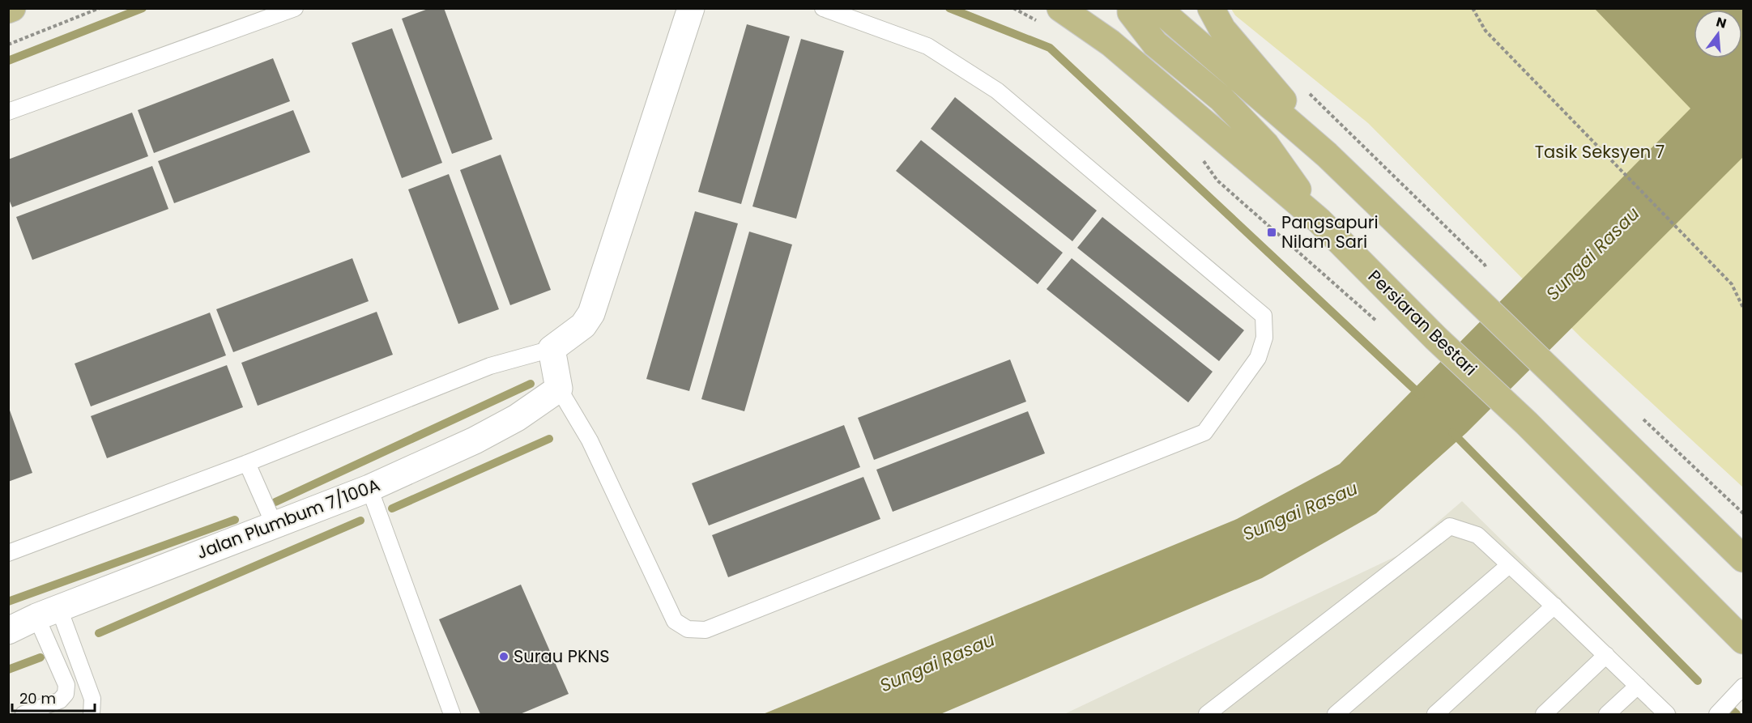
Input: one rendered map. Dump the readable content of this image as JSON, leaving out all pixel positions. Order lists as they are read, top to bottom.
{
  "streets": {
    "main road": ["Persiaran Bestari"],
    "street": ["Jalan Plumbum 7/100A"]
  },
  "water": ["Sungai Rasau"],
  "parks": ["Tasik Seksyen 7"],
  "places": {
    "transit": ["Pangsapuri Nilam Sari"],
    "other": ["Surau PKNS"]
  },
  "scale_bar": "20 m",
  "north": "top"
}
